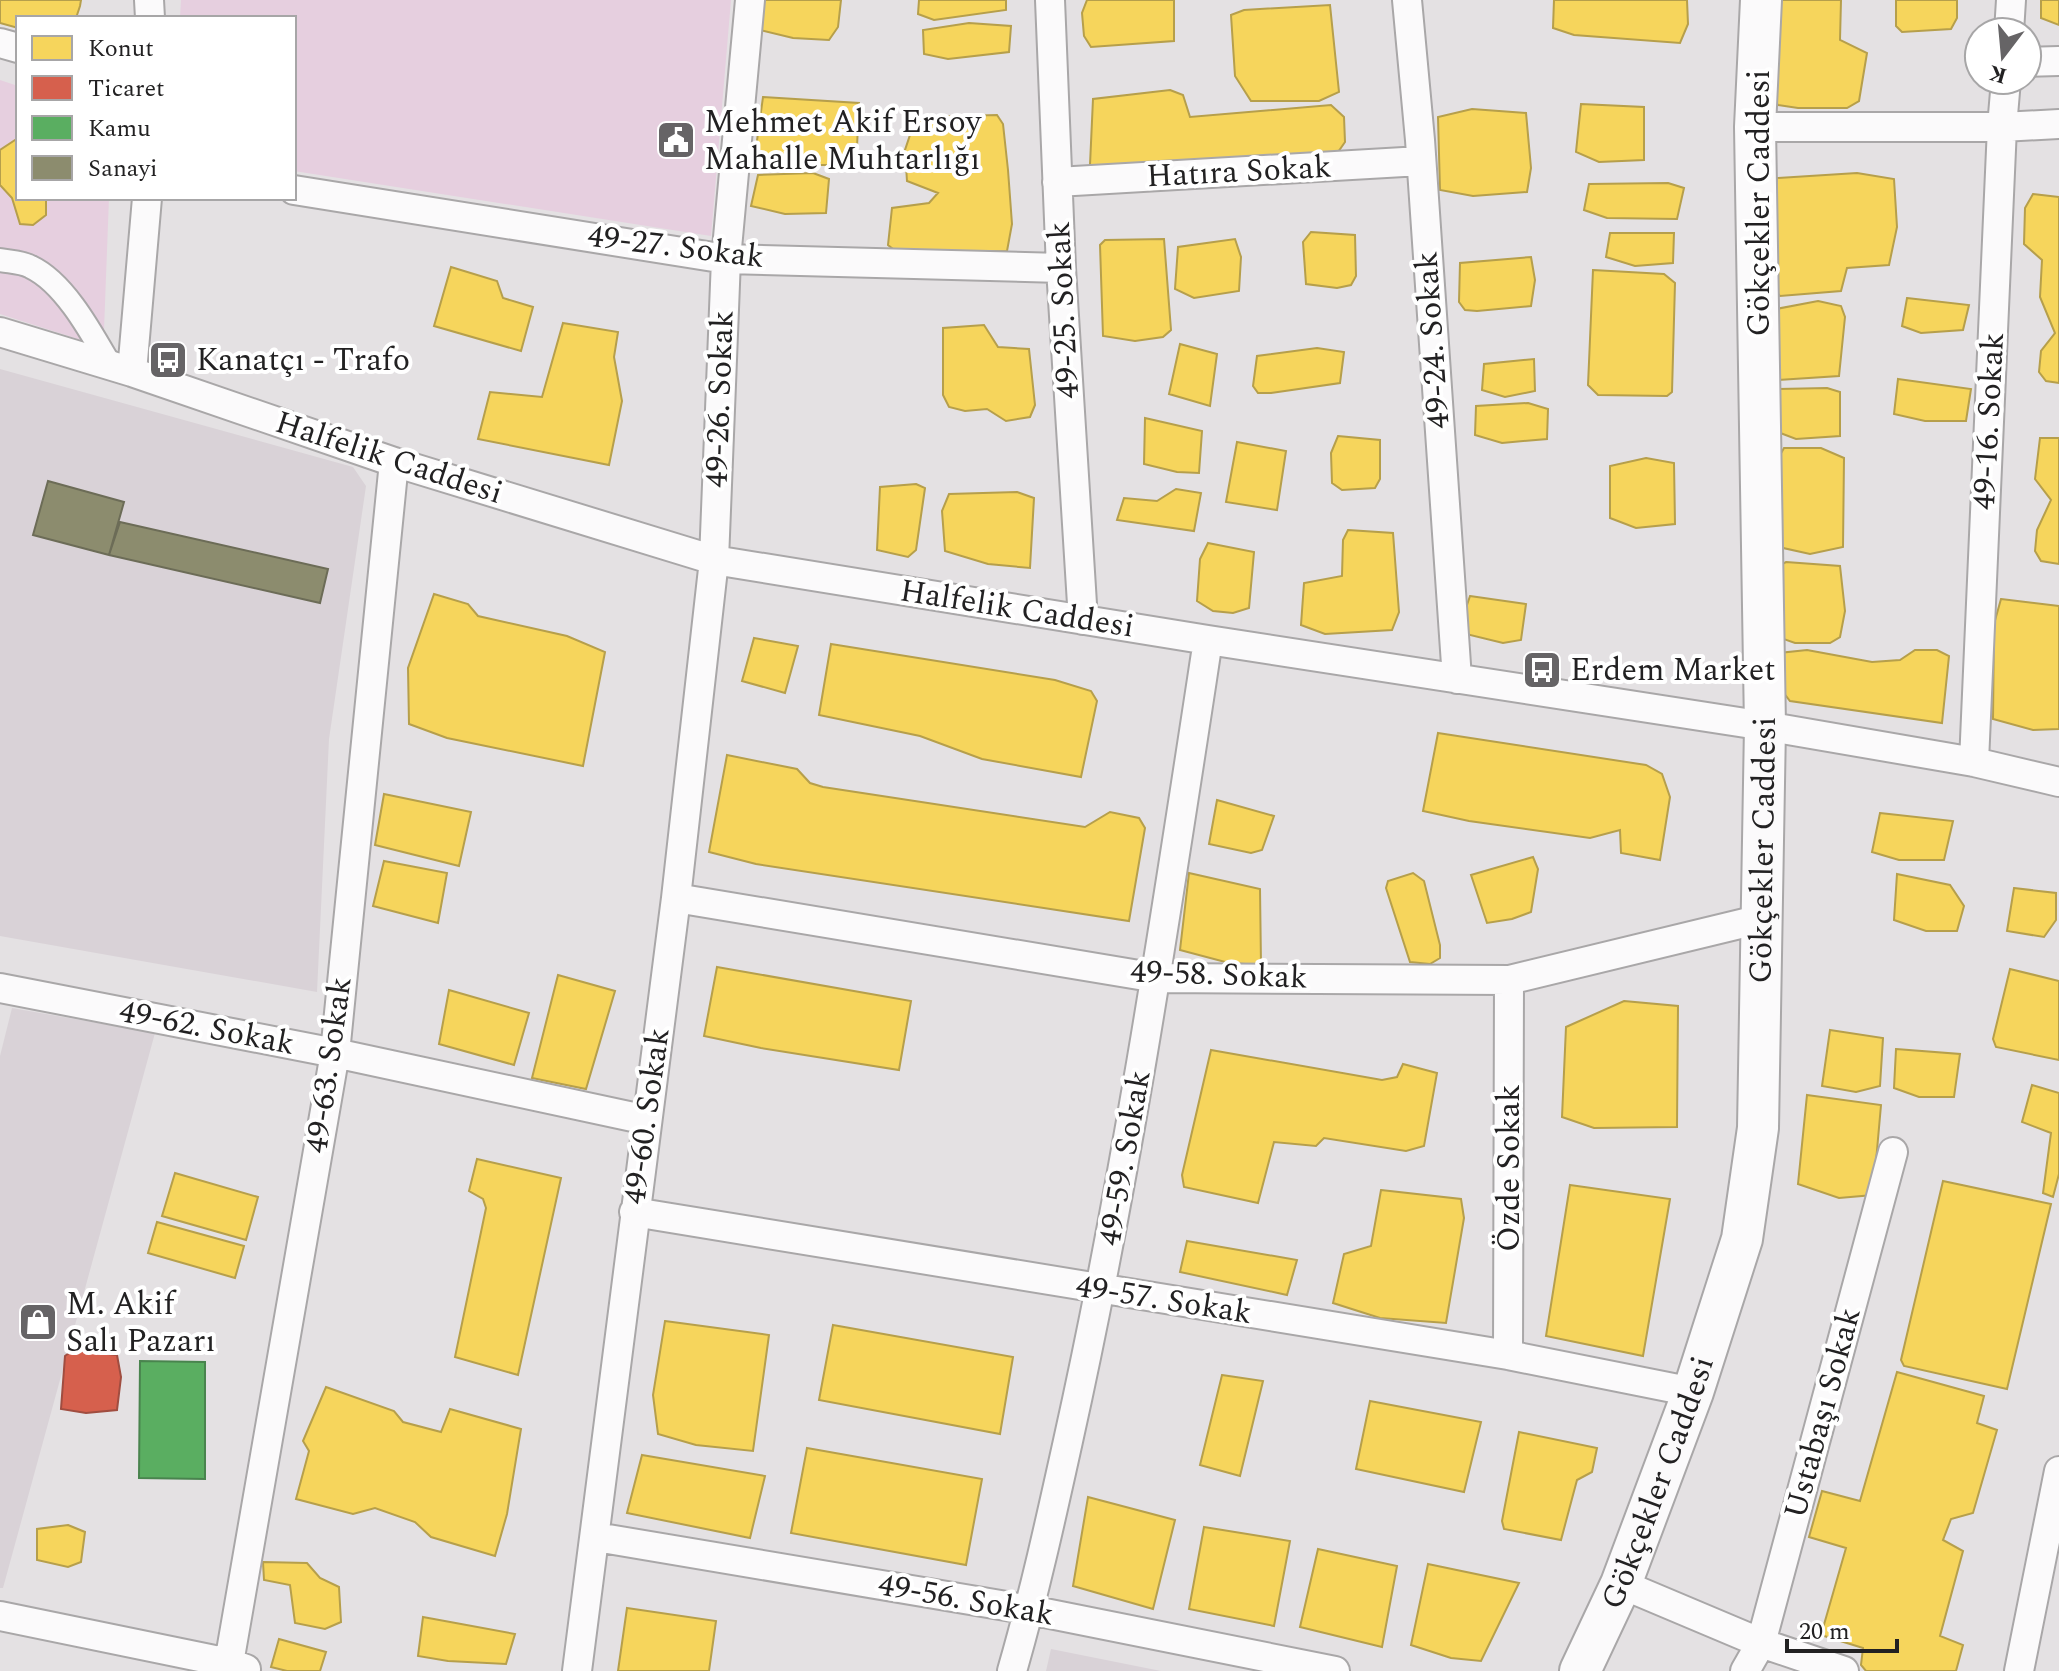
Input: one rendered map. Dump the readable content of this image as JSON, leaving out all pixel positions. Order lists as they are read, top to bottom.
{
  "streets": {
    "main road": ["Gökçekler Caddesi"],
    "street": [
      "Hatıra Sokak",
      "49-27. Sokak",
      "49-25. Sokak",
      "49-24. Sokak",
      "49-26. Sokak",
      "49-16. Sokak",
      "Halfelik Caddesi",
      "49-58. Sokak",
      "49-62. Sokak",
      "49-63. Sokak",
      "49-60. Sokak",
      "49-59. Sokak",
      "Özde Sokak",
      "49-57. Sokak",
      "Ustabaşı Sokak",
      "49-56. Sokak"
    ]
  },
  "crossings": [
    ["Hatıra Sokak", "49-25. Sokak"],
    ["Hatıra Sokak", "49-24. Sokak"],
    ["Gökçekler Caddesi", "Halfelik Caddesi"],
    ["Gökçekler Caddesi", "49-58. Sokak"],
    ["Gökçekler Caddesi", "49-57. Sokak"],
    ["49-27. Sokak", "49-25. Sokak"],
    ["49-27. Sokak", "49-26. Sokak"],
    ["49-25. Sokak", "Halfelik Caddesi"],
    ["49-24. Sokak", "Halfelik Caddesi"],
    ["49-26. Sokak", "Halfelik Caddesi"],
    ["49-26. Sokak", "49-60. Sokak"],
    ["49-16. Sokak", "Halfelik Caddesi"],
    ["Halfelik Caddesi", "49-63. Sokak"],
    ["Halfelik Caddesi", "49-60. Sokak"],
    ["Halfelik Caddesi", "49-59. Sokak"],
    ["49-58. Sokak", "49-60. Sokak"],
    ["49-58. Sokak", "49-59. Sokak"],
    ["49-58. Sokak", "Özde Sokak"],
    ["49-62. Sokak", "49-63. Sokak"],
    ["49-62. Sokak", "49-60. Sokak"],
    ["49-60. Sokak", "49-57. Sokak"],
    ["49-60. Sokak", "49-56. Sokak"],
    ["49-59. Sokak", "49-57. Sokak"],
    ["49-59. Sokak", "49-56. Sokak"],
    ["Özde Sokak", "49-57. Sokak"]
  ],
  "places": {
    "public building": ["Mehmet Akif Ersoy Mahalle Muhtarlığı"],
    "bus stop": ["Kanatçı - Trafo", "Erdem Market"],
    "shop": ["M. Akif Salı Pazarı"]
  },
  "legend": [
    "Konut",
    "Ticaret",
    "Kamu",
    "Sanayi"
  ],
  "scale_bar": "20 m",
  "north": "bottom"
}
